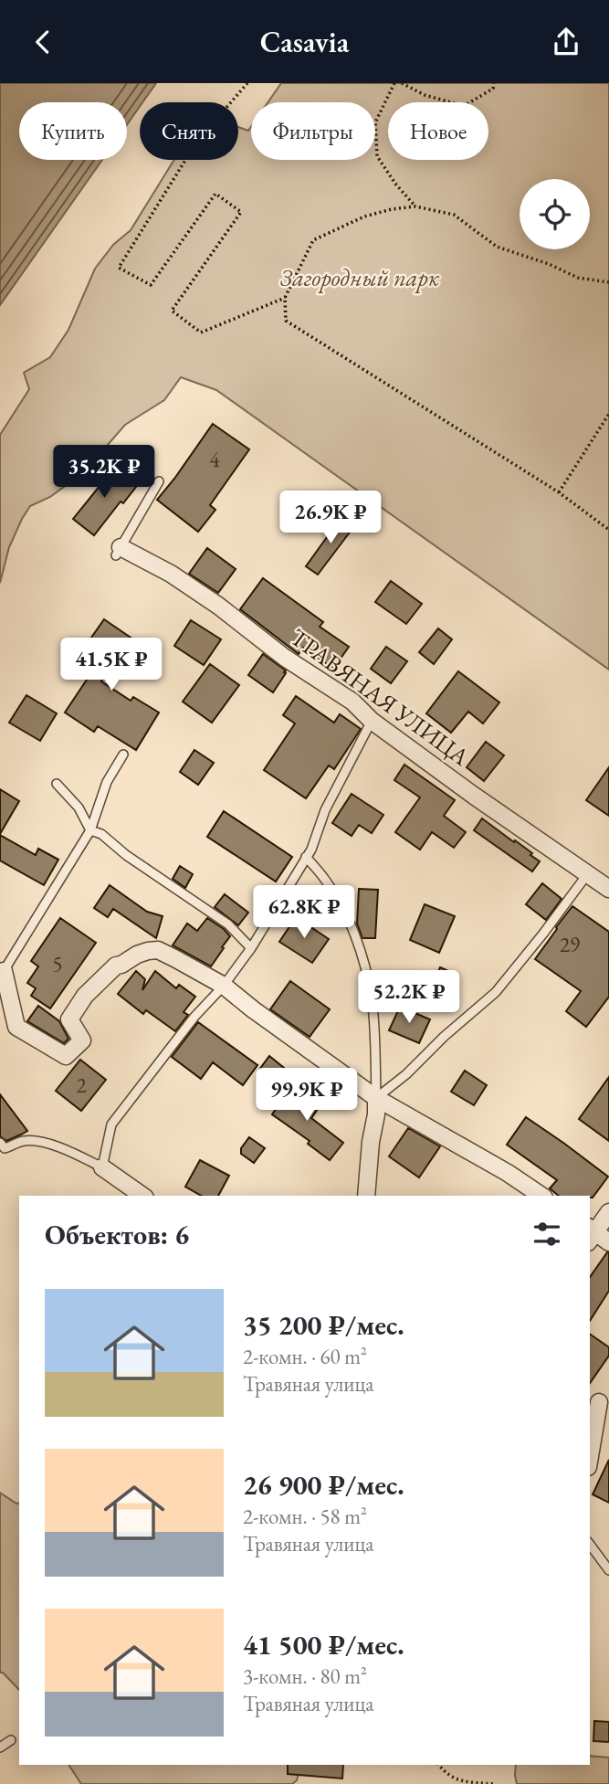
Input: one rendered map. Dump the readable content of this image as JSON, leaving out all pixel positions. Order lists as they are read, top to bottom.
{
  "streets": {
    "street": ["ТРАВЯНАЯ УЛИЦА"]
  },
  "parks": ["Загородный парк"],
  "house_numbers": [
    "4",
    "29",
    "5",
    "2"
  ],
  "page": {
    "header": "Casavia",
    "chip": [
      "Купить",
      "Снять",
      "Фильтры",
      "Новое"
    ],
    "price": [
      "35.2K ₽",
      "26.9K ₽",
      "41.5K ₽",
      "62.8K ₽",
      "52.2K ₽",
      "99.9K ₽"
    ],
    "heading": "Объектов: 6",
    "list": [
      {
        "name": "35 200 ₽/мес.",
        "note": "2-комн. · 60 m² · Травяная улица"
      },
      {
        "name": "26 900 ₽/мес.",
        "note": "2-комн. · 58 m² · Травяная улица"
      },
      {
        "name": "41 500 ₽/мес.",
        "note": "3-комн. · 80 m² · Травяная улица"
      }
    ]
  }
}
